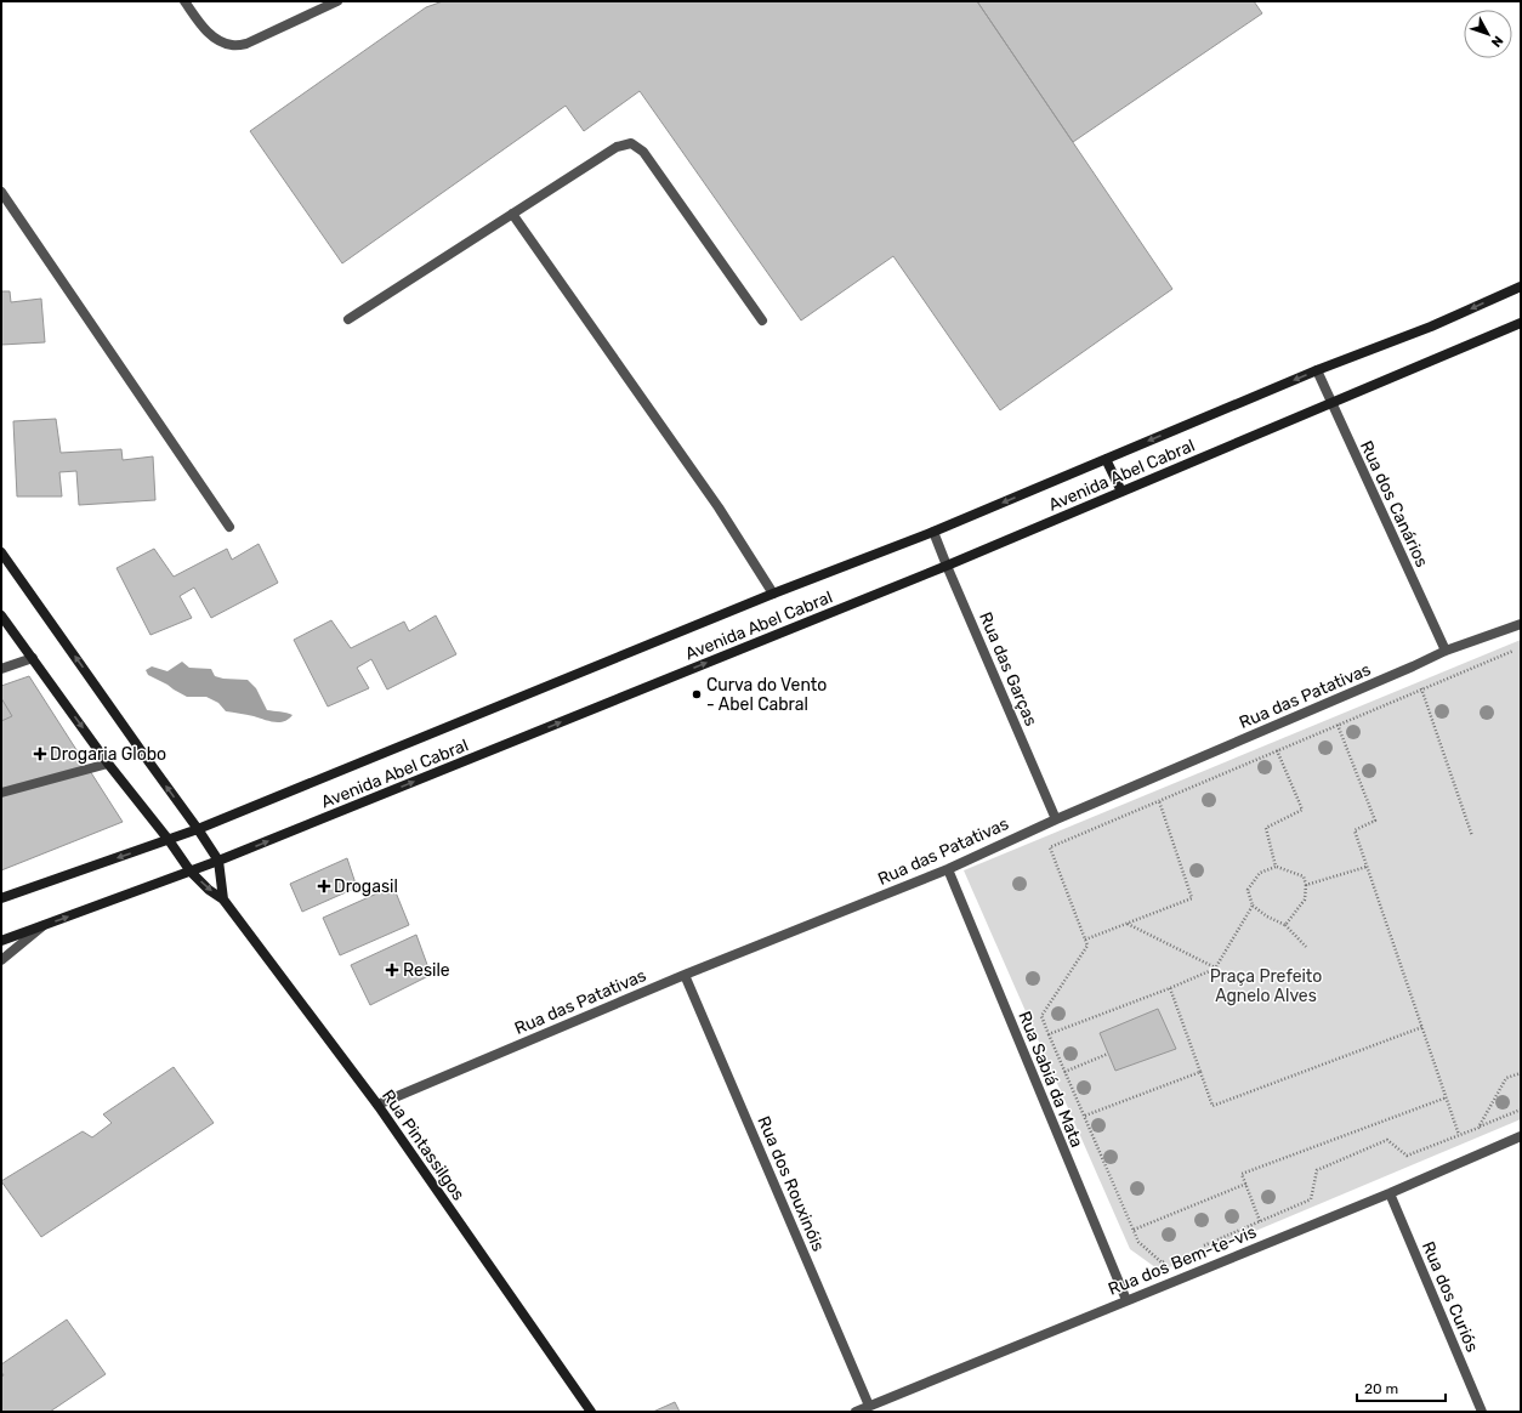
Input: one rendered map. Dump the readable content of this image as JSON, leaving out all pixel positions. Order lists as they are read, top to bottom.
{
  "streets": {
    "main road": ["Avenida Abel Cabral", "Rua Pintassilgos"],
    "street": [
      "Rua dos Canários",
      "Rua das Garças",
      "Rua das Patativas",
      "Rua Sabiá da Mata",
      "Rua dos Rouxinóis",
      "Rua dos Bem-te-vis",
      "Rua dos Curiós"
    ]
  },
  "crossings": [
    ["Avenida Abel Cabral", "Rua dos Canários"],
    ["Avenida Abel Cabral", "Rua das Garças"],
    ["Avenida Abel Cabral", "Rua Pintassilgos"],
    ["Rua dos Canários", "Rua das Patativas"],
    ["Rua das Garças", "Rua das Patativas"],
    ["Rua das Patativas", "Rua Sabiá da Mata"],
    ["Rua das Patativas", "Rua Pintassilgos"],
    ["Rua das Patativas", "Rua dos Rouxinóis"],
    ["Rua Sabiá da Mata", "Rua dos Bem-te-vis"],
    ["Rua dos Rouxinóis", "Rua dos Bem-te-vis"],
    ["Rua dos Bem-te-vis", "Rua dos Curiós"]
  ],
  "parks": ["Praça Prefeito Agnelo Alves"],
  "places": {
    "other": ["Curva do Vento - Abel Cabral"],
    "health": ["Drogaria Globo", "Drogasil", "Resile"]
  },
  "scale_bar": "20 m",
  "north": "bottom right"
}
